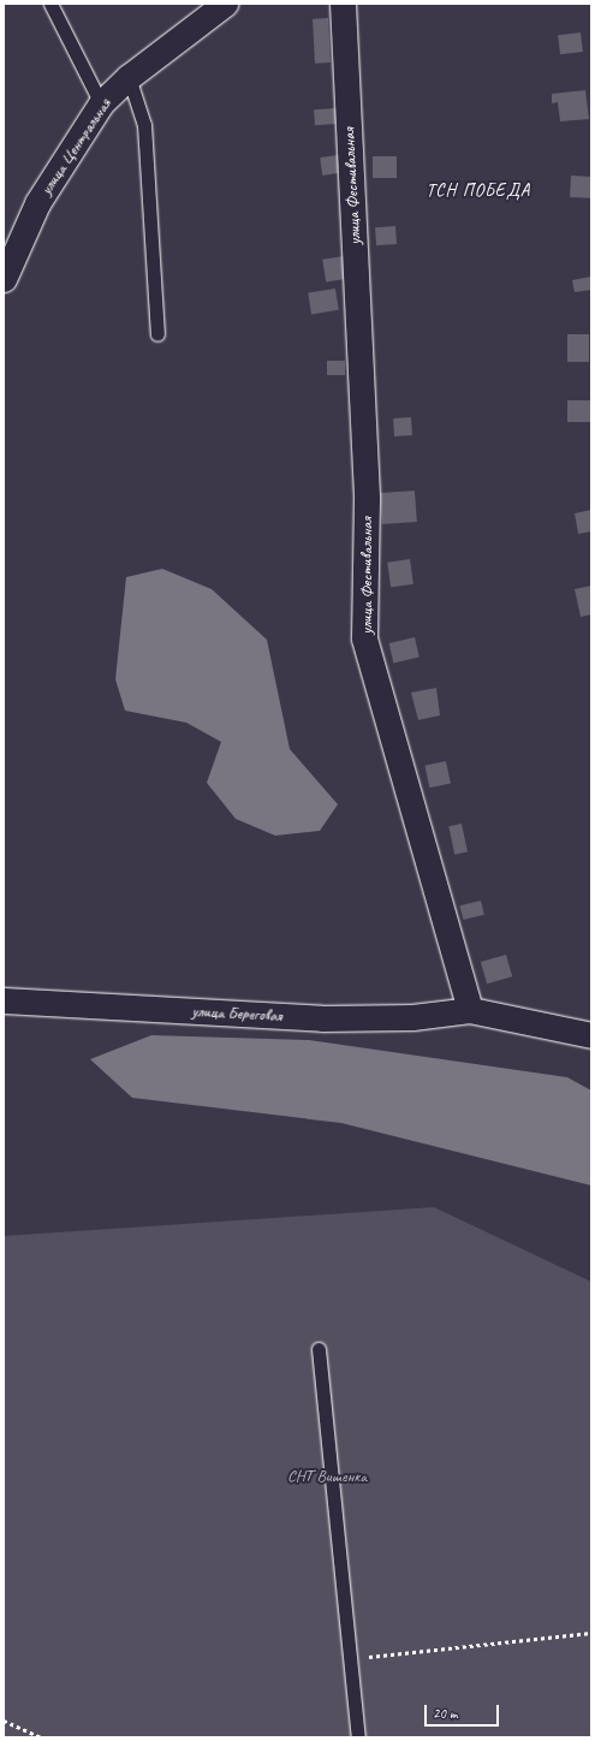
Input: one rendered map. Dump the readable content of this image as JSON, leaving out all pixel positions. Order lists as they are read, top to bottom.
{
  "streets": {
    "street": ["улица Центральная", "улица Фестивальная", "улица Береговая"]
  },
  "crossings": [
    ["улица Фестивальная", "улица Береговая"]
  ],
  "districts": ["ТСН ПОБЕДА"],
  "parks": ["СНТ Вишенка"],
  "scale_bar": "20 m"
}
